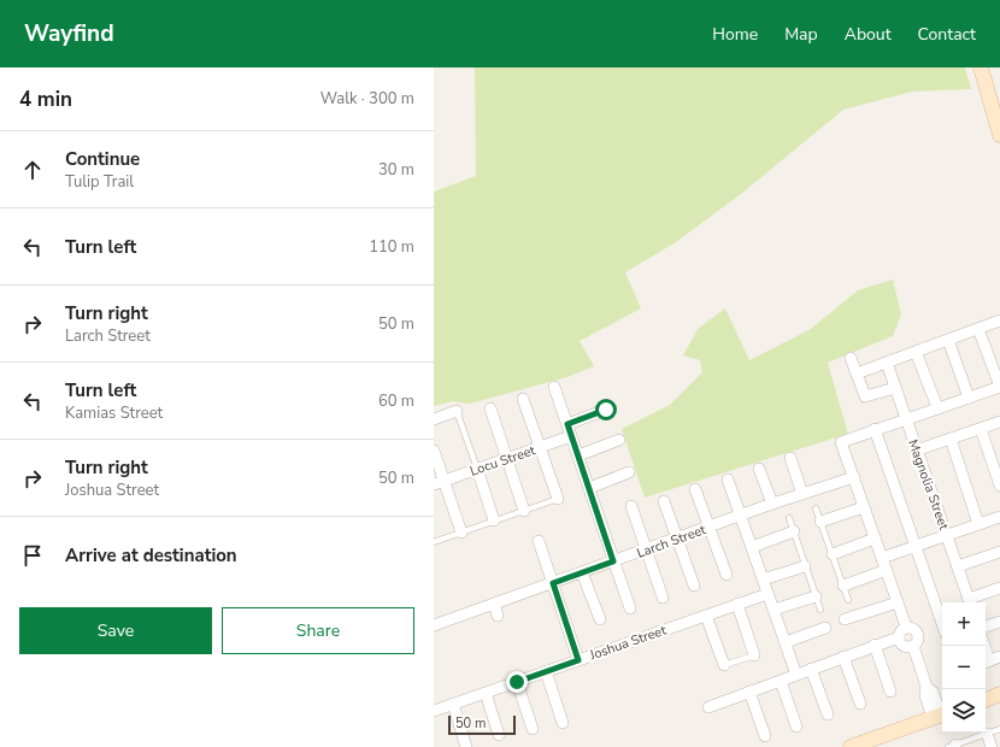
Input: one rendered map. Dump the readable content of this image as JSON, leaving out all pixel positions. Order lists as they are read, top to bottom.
{
  "streets": {
    "street": [
      "Locu Street",
      "Magnolia Street",
      "Larch Street",
      "Joshua Street"
    ]
  },
  "scale_bar": "50 m",
  "page": {
    "header": "Wayfind",
    "nav": [
      "Home",
      "Map",
      "About",
      "Contact"
    ],
    "heading": ["4 min", "Walk · 300 m"],
    "list": [
      ["Continue", "Tulip Trail", "30 m"],
      ["Turn left", "110 m"],
      ["Turn right", "Larch Street", "50 m"],
      ["Turn left", "Kamias Street", "60 m"],
      ["Turn right", "Joshua Street", "50 m"],
      "Arrive at destination"
    ],
    "buttons": ["Save", "Share"],
    "map_buttons": ["+", "−"],
    "scale": "50 m"
  }
}
